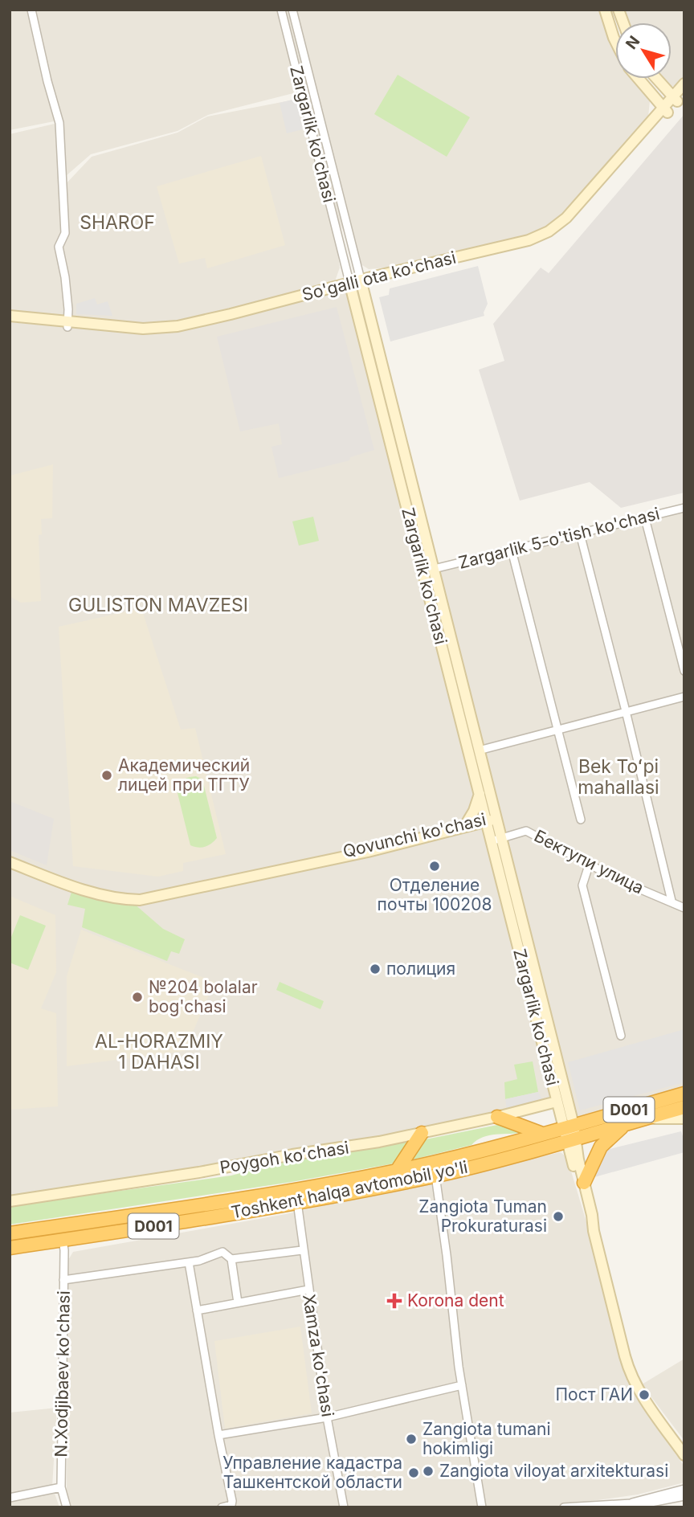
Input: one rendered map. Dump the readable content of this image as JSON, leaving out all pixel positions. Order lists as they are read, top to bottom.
{
  "streets": {
    "highway": ["D001", "Toshkent halqa avtomobil yo'li"],
    "main road": [
      "Zargarlik ko'chasi",
      "So'galli ota ko'chasi",
      "Qovunchi ko'chasi",
      "Poygoh koʻchasi"
    ],
    "street": [
      "Zargarlik 5-o'tish ko'chasi",
      "Бектупи улица",
      "Xamza ko'chasi",
      "N.Xodjibaev ko'chasi"
    ]
  },
  "crossings": [
    ["Zargarlik ko'chasi", "So'galli ota ko'chasi"],
    ["Zargarlik ko'chasi", "Zargarlik 5-o'tish ko'chasi"],
    ["Zargarlik ko'chasi", "Qovunchi ko'chasi"],
    ["Zargarlik ko'chasi", "Бектупи улица"],
    ["Zargarlik ko'chasi", "Poygoh koʻchasi"],
    ["Zargarlik ko'chasi", "Toshkent halqa avtomobil yo'li"],
    ["Toshkent halqa avtomobil yo'li", "Xamza ko'chasi"],
    ["Toshkent halqa avtomobil yo'li", "N.Xodjibaev ko'chasi"]
  ],
  "districts": [
    "SHAROF",
    "GULISTON MAVZESI",
    "Bek Toʻpi mahallasi",
    "AL-HORAZMIY 1 DAHASI"
  ],
  "places": {
    "other": [
      "Академический лицей при ТГТУ",
      "Отделение почты 100208",
      "полиция",
      "№204 bolalar bog'chasi",
      "Zangiota Tuman Prokuraturasi",
      "Пост ГАИ",
      "Zangiota tumani hokimligi",
      "Zangiota viloyat arxitekturasi",
      "Управление кадастра Ташкентской области"
    ],
    "health": ["Korona dent"]
  },
  "north": "top left"
}
